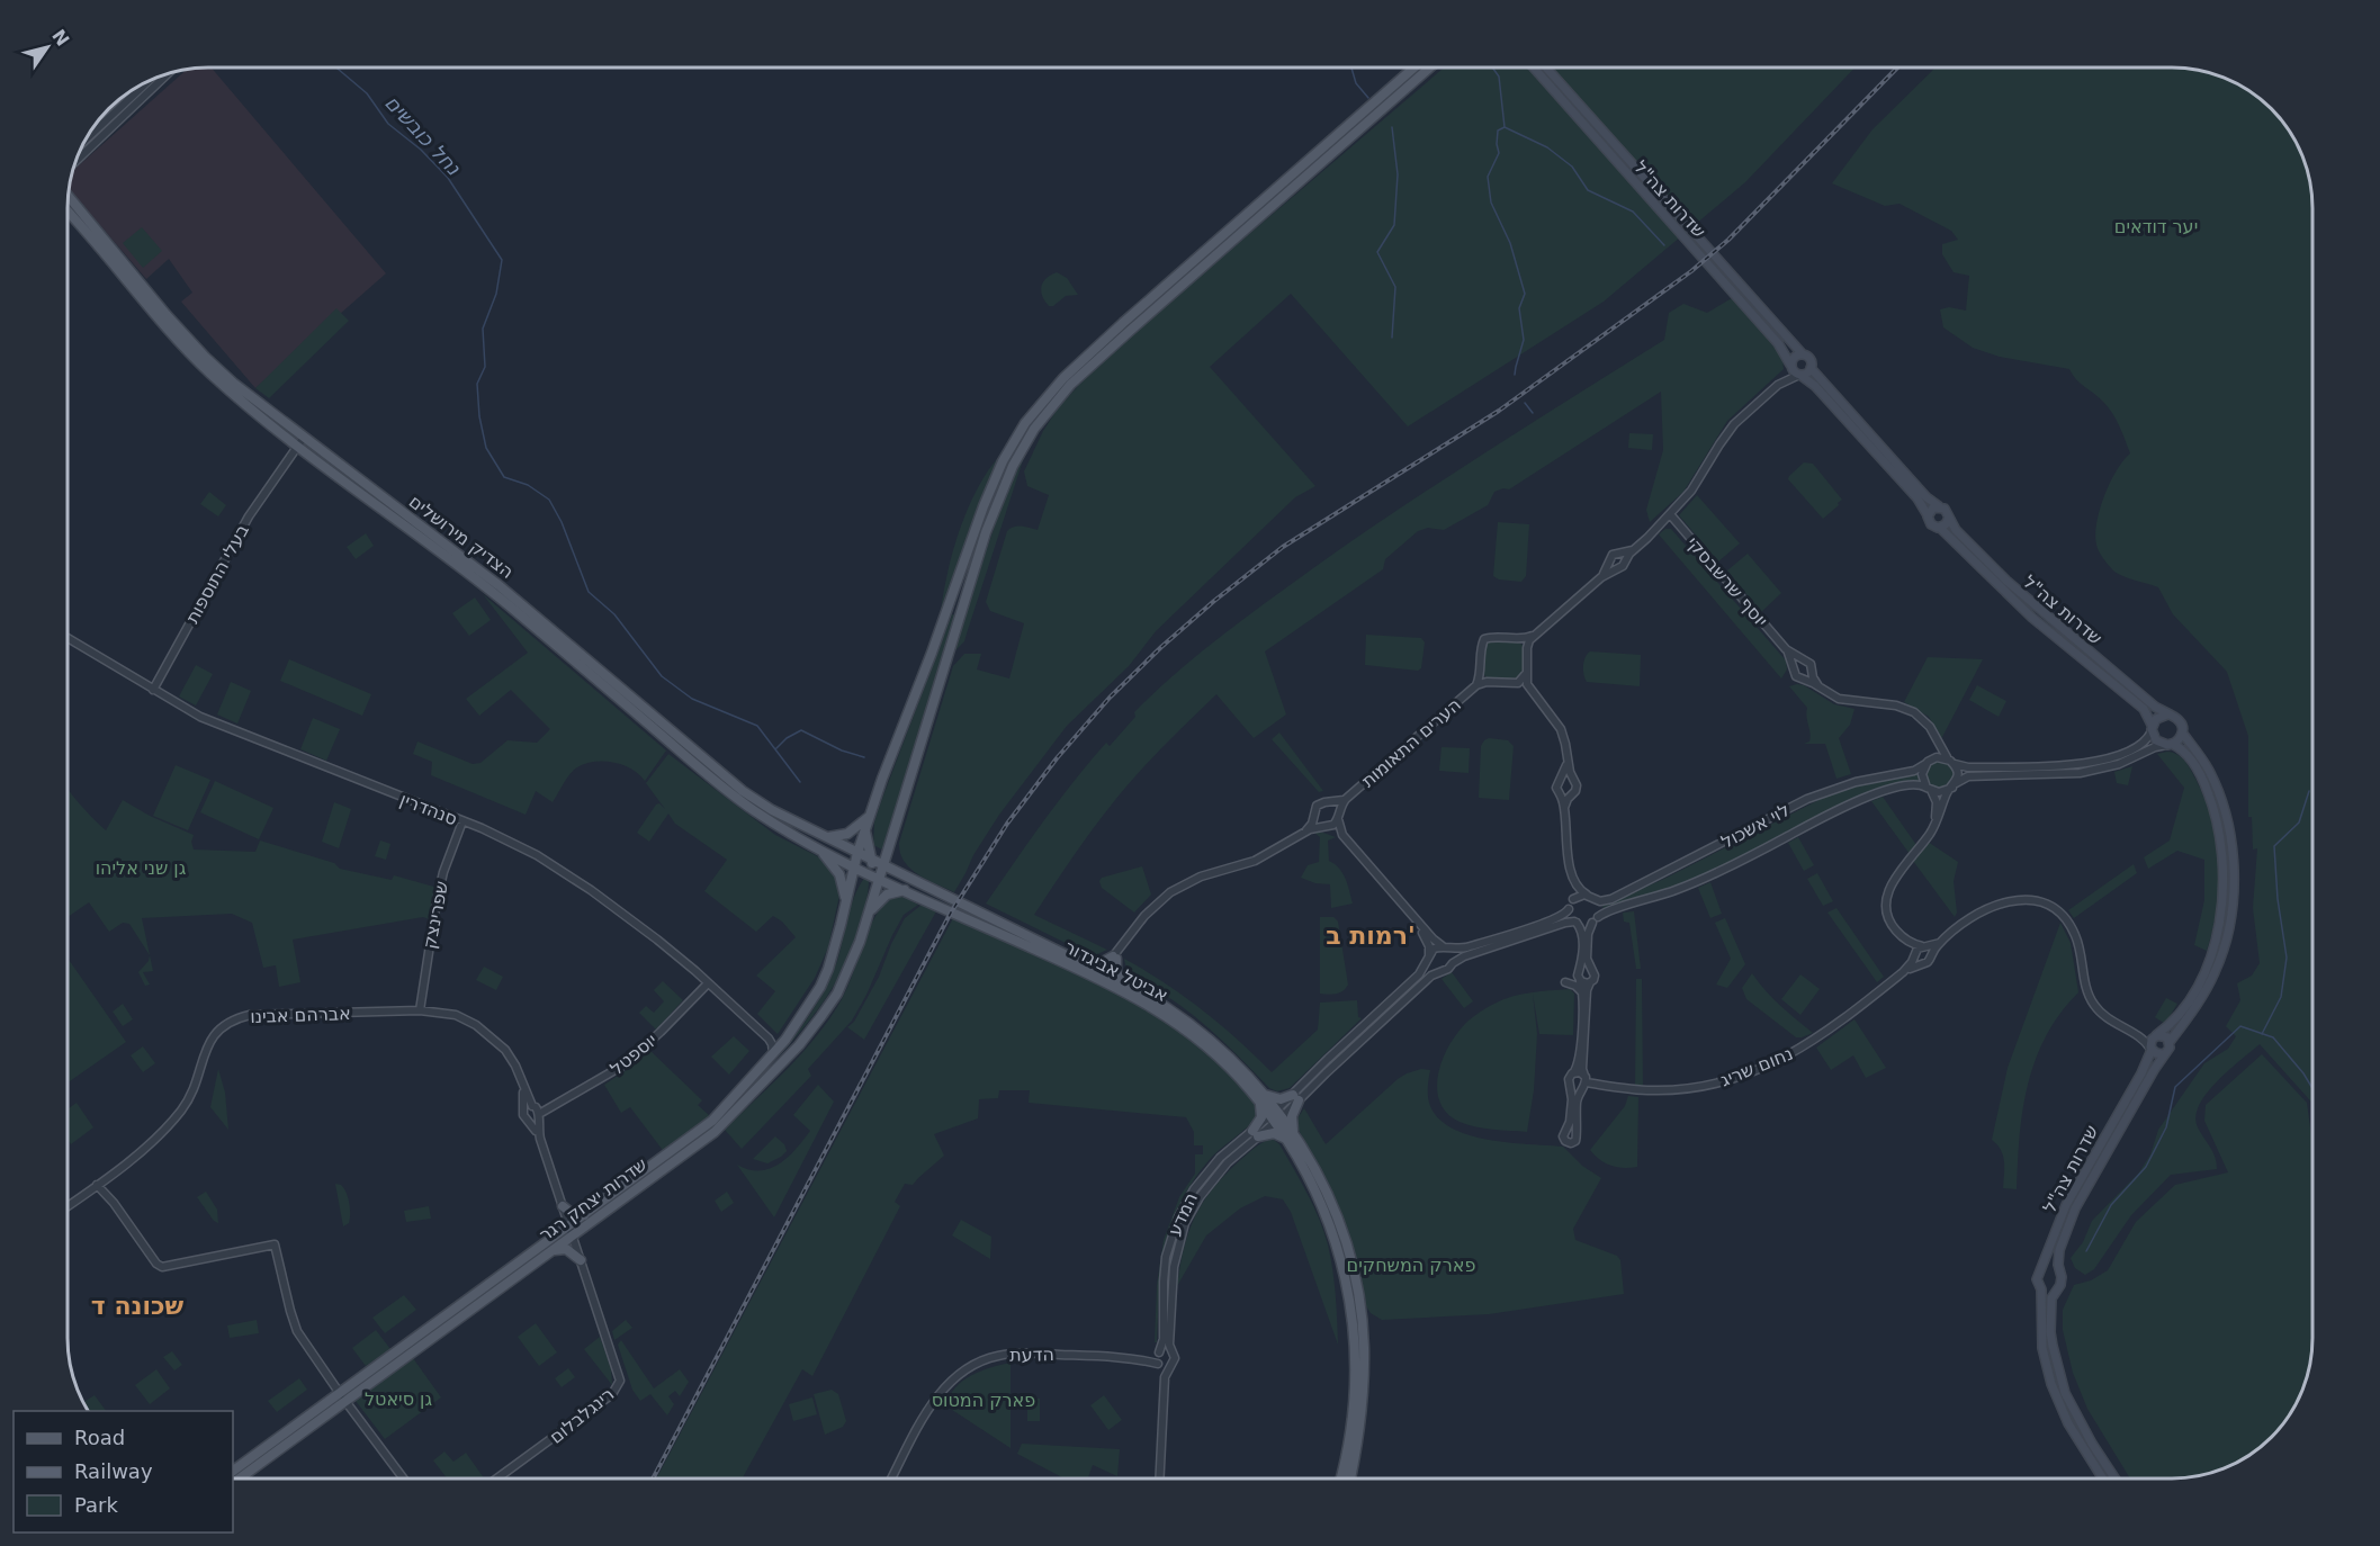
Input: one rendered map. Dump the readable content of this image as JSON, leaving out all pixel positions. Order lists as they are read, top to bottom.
{
  "streets": {
    "main road": [
      "שדרות צה\"ל",
      "הצדיק מירושלים",
      "אביטל אביגדור",
      "שדרות יצחק רגר"
    ],
    "street": [
      "בעלי התוספות",
      "יוסף שרשבסקי",
      "הערים התאומות",
      "סנהדרין",
      "לוי אשכול",
      "שפרינצק",
      "אברהם אבינו",
      "יוספטל",
      "נחום שריג",
      "המדע",
      "הדעת",
      "רינגלבלום"
    ]
  },
  "crossings": [
    ["הצדיק מירושלים", "בעלי התוספות"],
    ["הצדיק מירושלים", "אביטל אביגדור"],
    ["הצדיק מירושלים", "שדרות יצחק רגר"],
    ["בעלי התוספות", "סנהדרין"],
    ["סנהדרין", "שפרינצק"],
    ["סנהדרין", "יוספטל"],
    ["שפרינצק", "אברהם אבינו"],
    ["אביטל אביגדור", "שדרות יצחק רגר"],
    ["אביטל אביגדור", "המדע"],
    ["אברהם אבינו", "יוספטל"],
    ["אברהם אבינו", "שדרות יצחק רגר"],
    ["אברהם אבינו", "רינגלבלום"],
    ["שדרות יצחק רגר", "רינגלבלום"],
    ["המדע", "הדעת"]
  ],
  "districts": ["רמות ב'", "שכונה ד"],
  "water": ["נחל כובשים"],
  "parks": [
    "יער דודאים",
    "גן שני אליהו",
    "פארק המשחקים",
    "גן סיאטל",
    "פארק המטוס"
  ],
  "legend": ["Road", "Railway", "Park"],
  "north": "top right"
}
